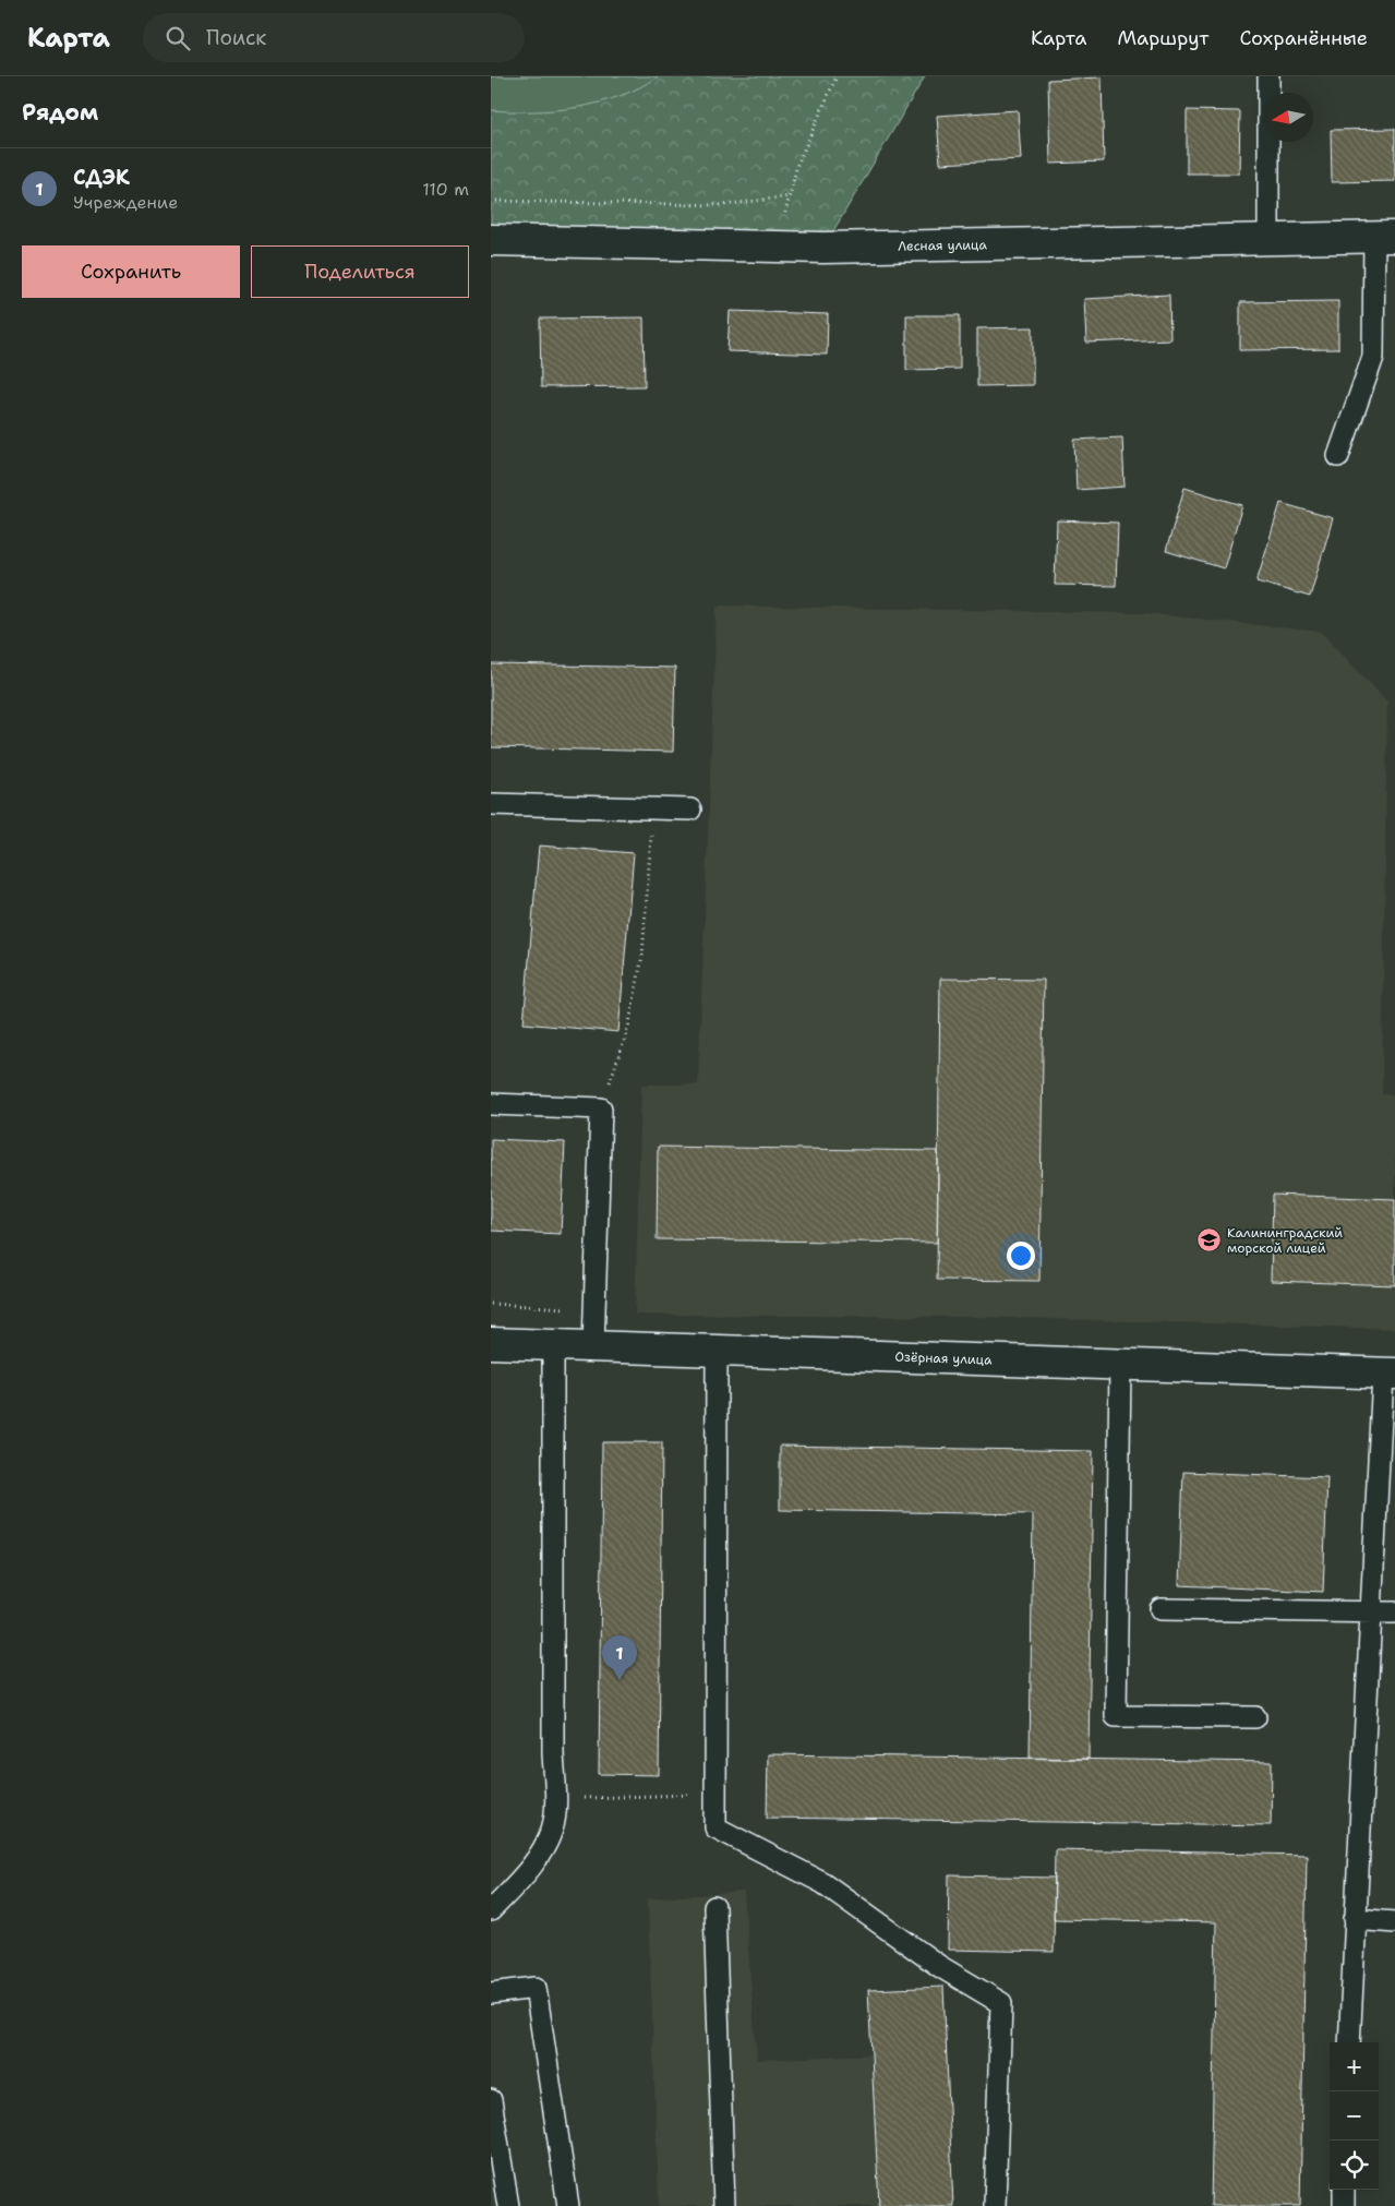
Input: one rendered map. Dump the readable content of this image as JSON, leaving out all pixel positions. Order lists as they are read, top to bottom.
{
  "streets": {
    "street": ["Лесная улица", "Озёрная улица"]
  },
  "places": {
    "school or university": ["Калининградский морской лицей"]
  },
  "north": "left",
  "page": {
    "header": "Карта",
    "search": "Поиск",
    "nav": ["Карта", "Маршрут", "Сохранённые"],
    "heading": "Рядом",
    "list": [
      {
        "mark": "1",
        "name": "СДЭК",
        "note": "Учреждение",
        "value": "110 m"
      }
    ],
    "buttons": ["Сохранить", "Поделиться"],
    "pins": "1",
    "map_buttons": ["+", "−"]
  }
}
